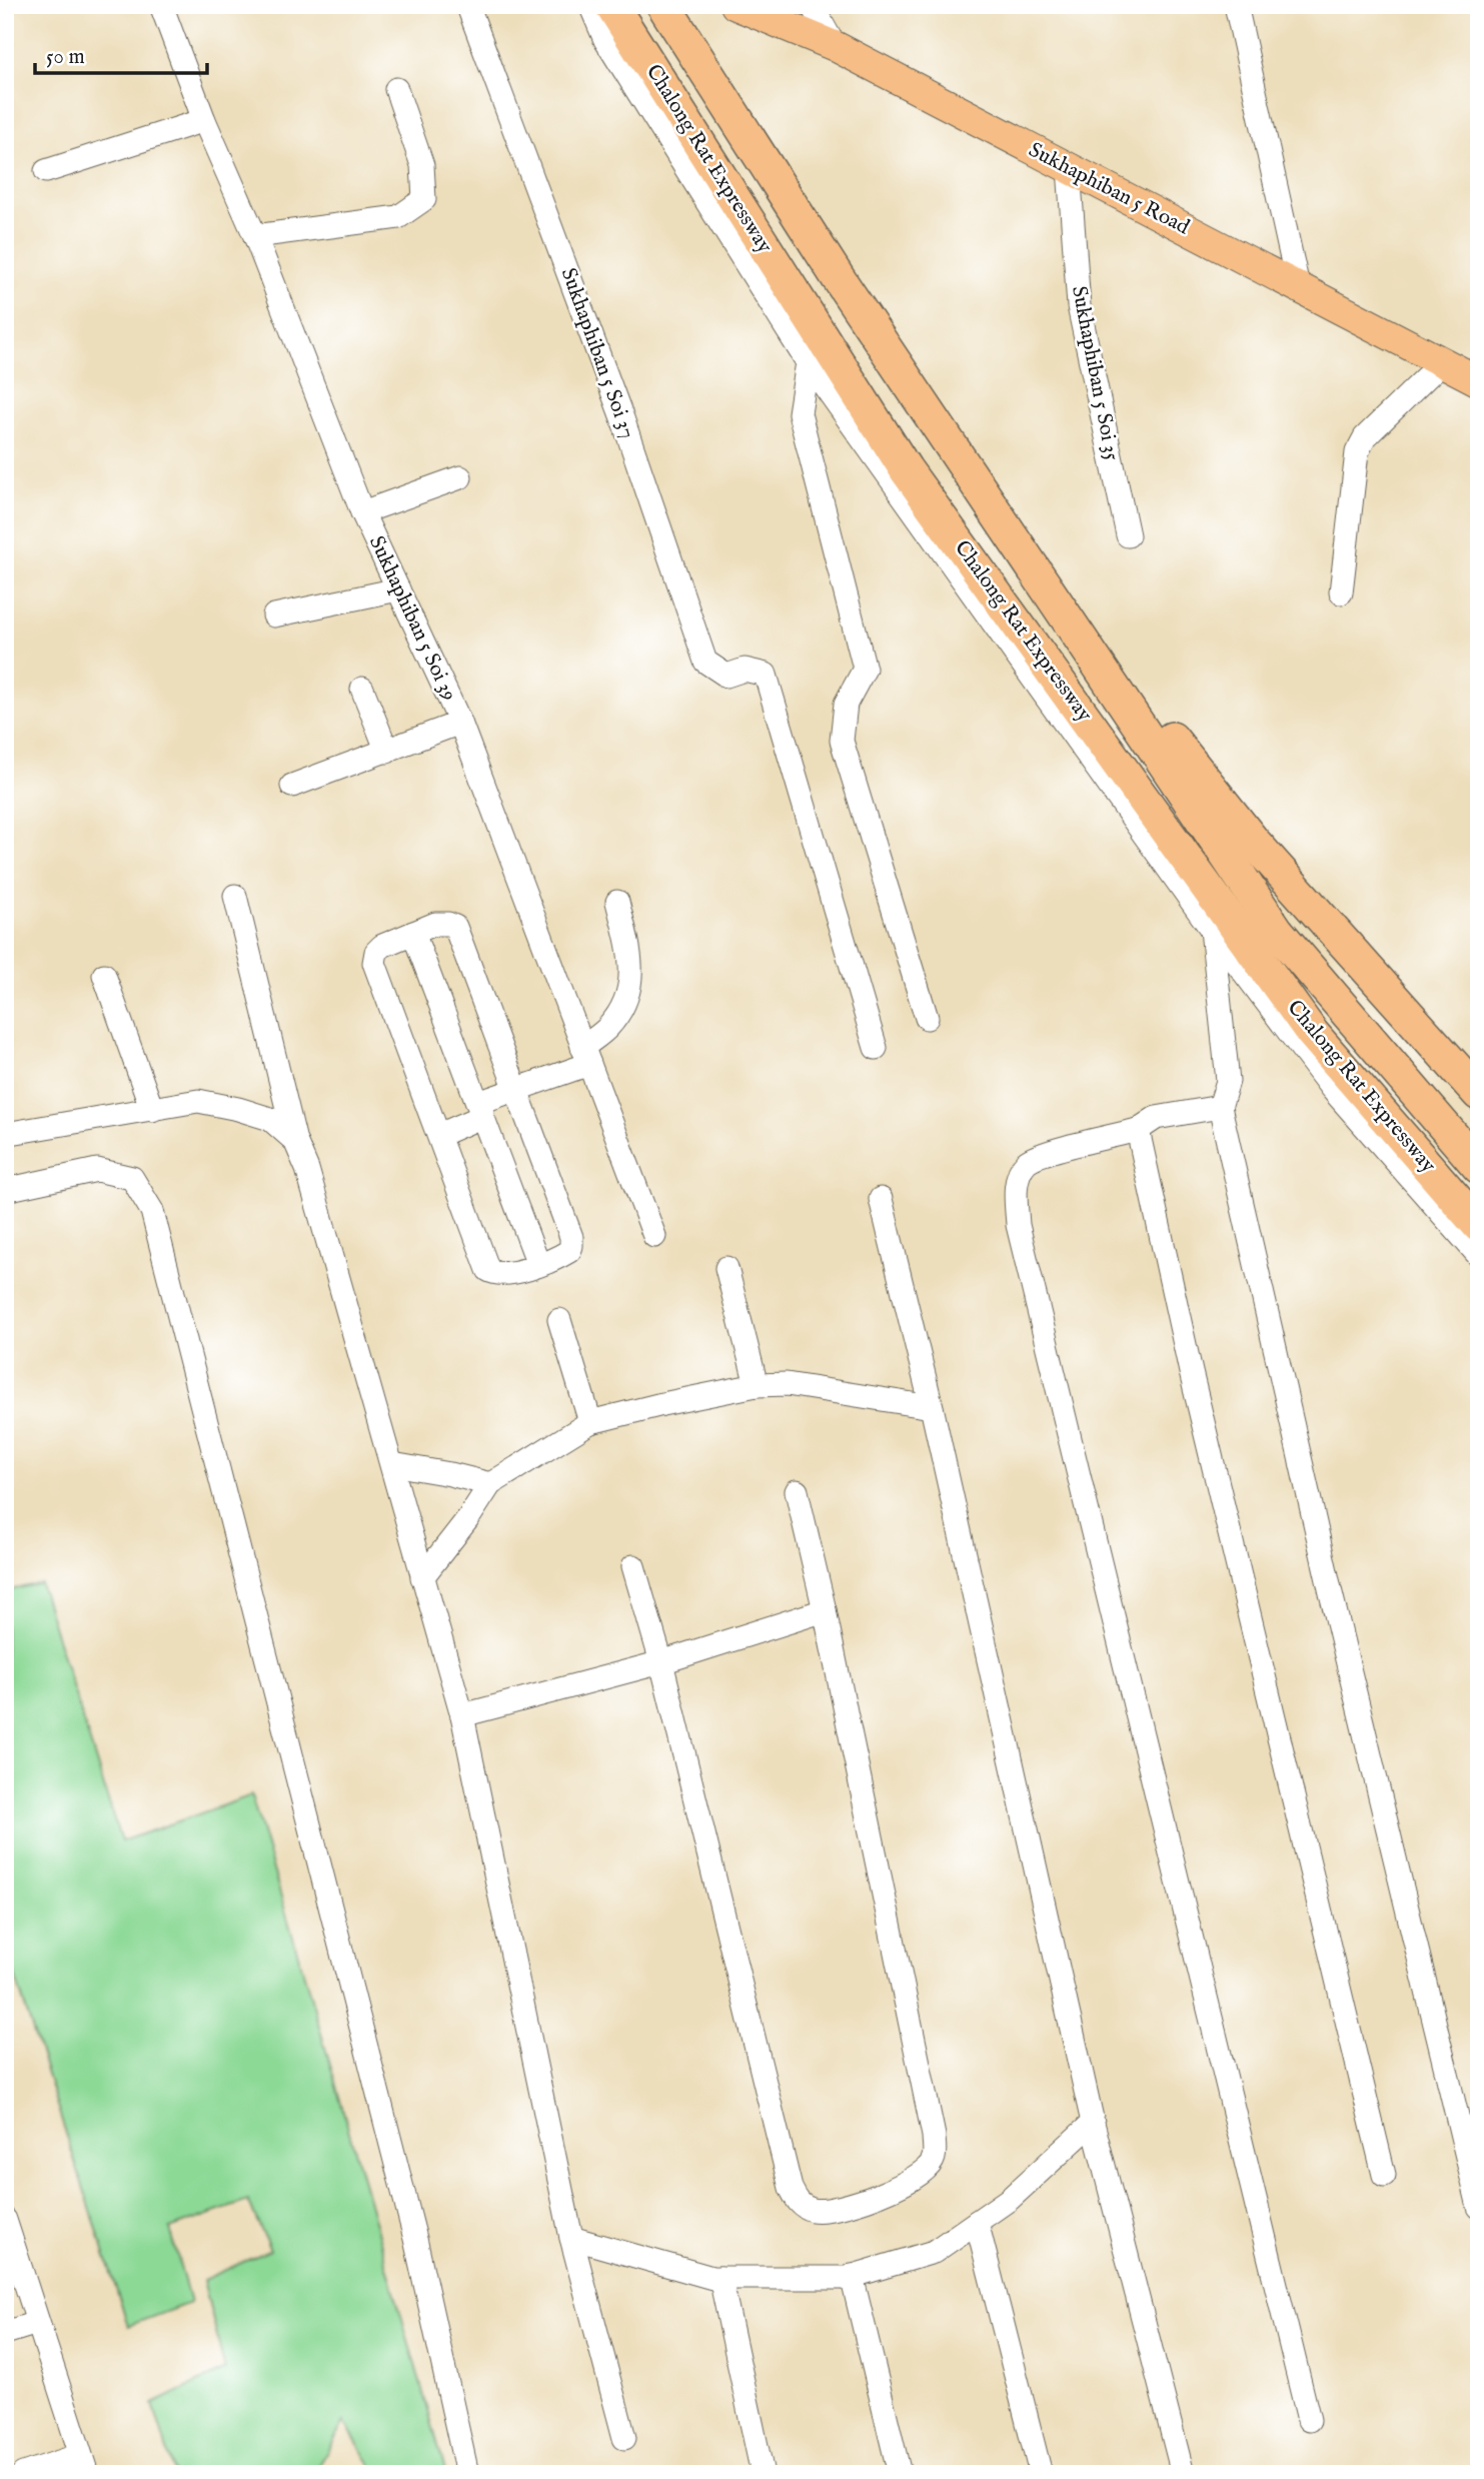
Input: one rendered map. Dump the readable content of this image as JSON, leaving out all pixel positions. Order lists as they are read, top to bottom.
{
  "streets": {
    "highway": ["Chalong Rat Expressway"],
    "main road": ["Sukhaphiban 5 Road"],
    "street": ["Sukhaphiban 5 Soi 37", "Sukhaphiban 5 Soi 35", "Sukhaphiban 5 Soi 39"]
  },
  "crossings": [
    ["Sukhaphiban 5 Road", "Sukhaphiban 5 Soi 35"]
  ],
  "scale_bar": "50 m"
}
